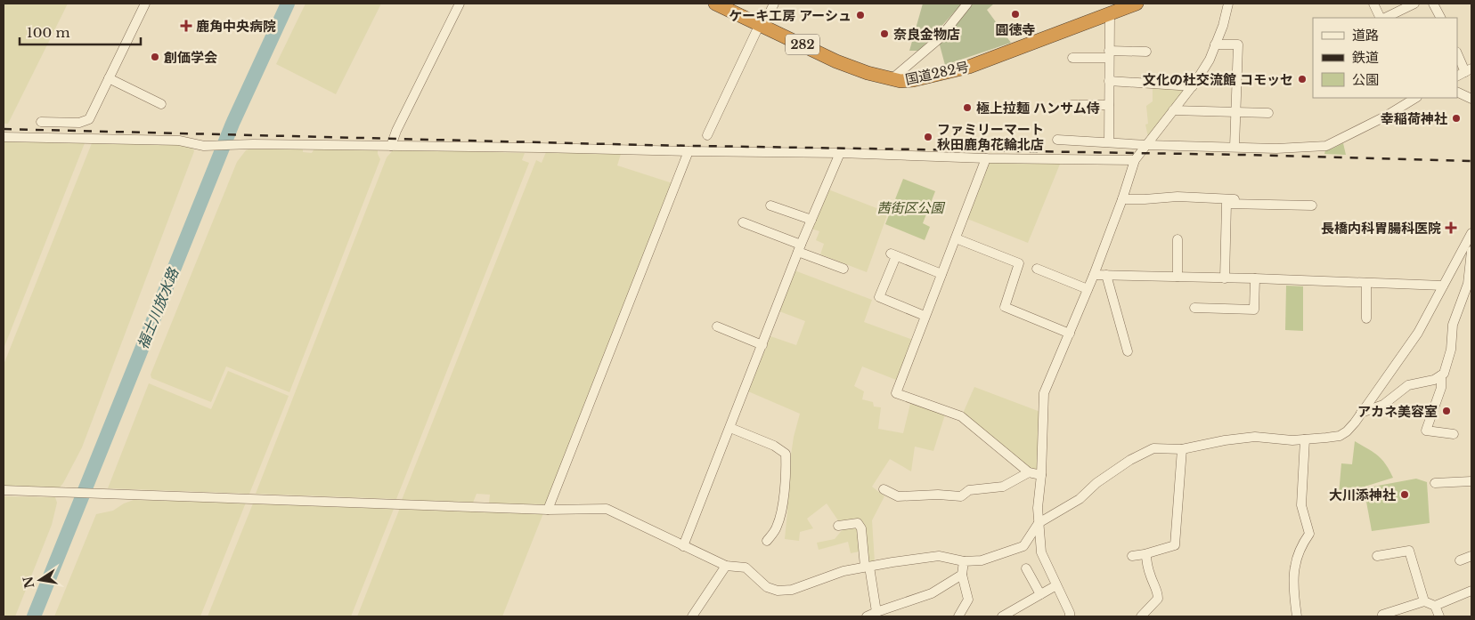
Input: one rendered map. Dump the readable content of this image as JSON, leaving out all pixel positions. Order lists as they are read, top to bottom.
{
  "streets": {
    "highway": ["282", "国道282号"]
  },
  "water": ["福士川放水路"],
  "parks": ["茜街区公園"],
  "places": {
    "other": [
      "圓徳寺",
      "ケーキ工房 アーシュ",
      "奈良金物店",
      "創価学会",
      "文化の杜交流館 コモッセ",
      "極上拉麺 ハンサム侍",
      "幸稲荷神社",
      "ファミリーマート 秋田鹿角花輪北店",
      "アカネ美容室",
      "大川添神社"
    ],
    "health": ["鹿角中央病院", "長橋内科胃腸科医院"]
  },
  "legend": ["道路", "鉄道", "公園"],
  "scale_bar": "100 m",
  "north": "left"
}
